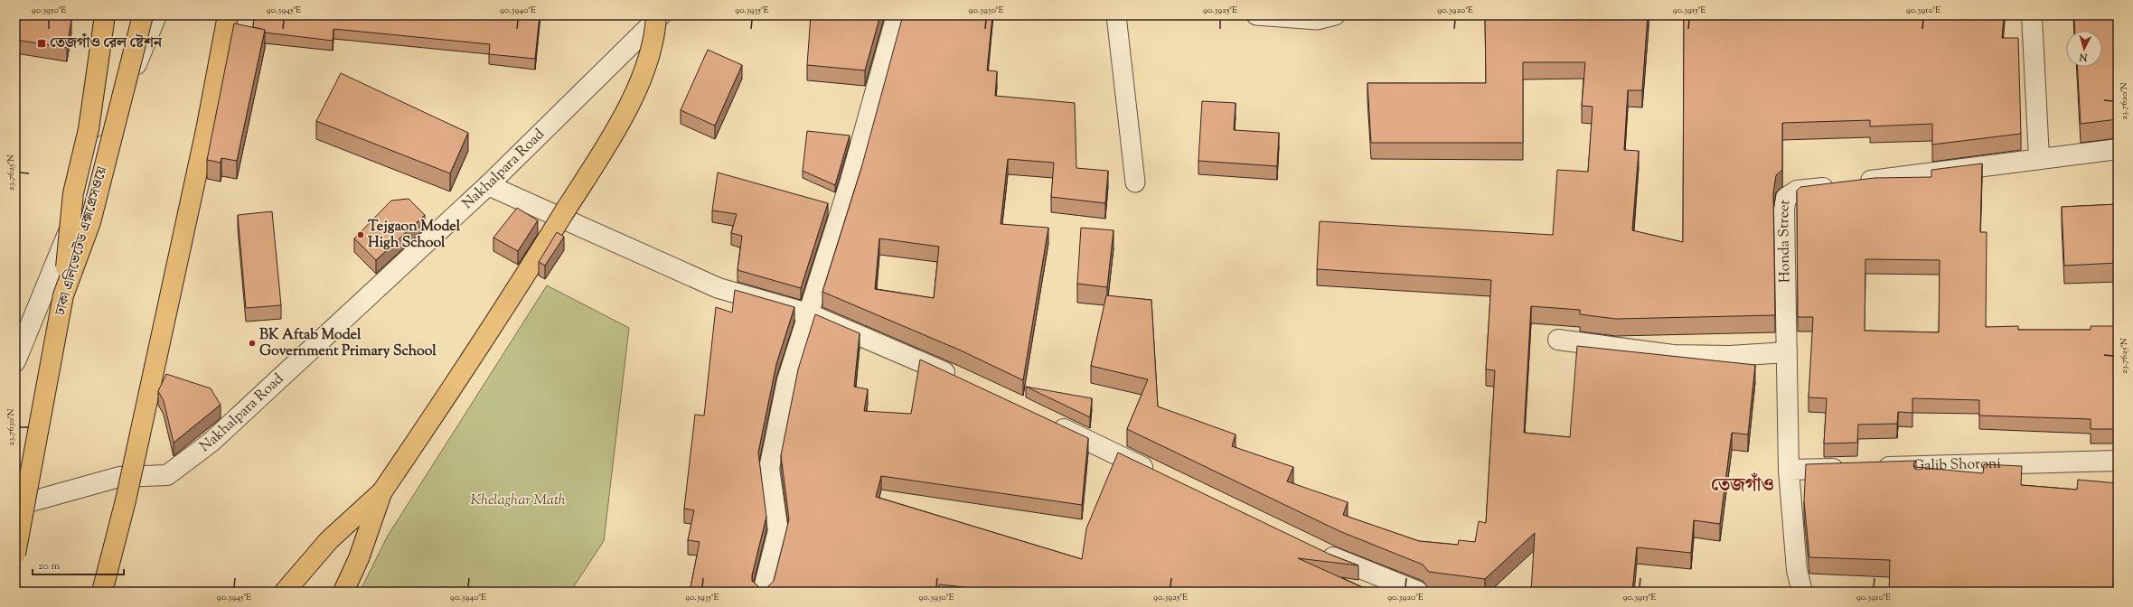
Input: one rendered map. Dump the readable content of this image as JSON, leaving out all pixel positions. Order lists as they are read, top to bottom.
{
  "streets": {
    "highway": ["ঢাকা এলিভেটেড এক্সপ্রেসওয়ে"],
    "street": ["Nakhalpara Road", "Honda Street", "Galib Shoroni"]
  },
  "crossings": [
    ["Honda Street", "Galib Shoroni"]
  ],
  "districts": ["তেজগাঁও"],
  "parks": ["Khelaghar Math"],
  "places": {
    "transit": ["তেজগাঁও রেল ষ্টেশন"],
    "other": ["Tejgaon Model High School", "BK Aftab Model Government Primary School"]
  },
  "scale_bar": "20 m",
  "north": "bottom",
  "coordinates": [
    "90.3950°E",
    "90.3945°E",
    "90.3940°E",
    "90.3935°E",
    "90.3930°E",
    "90.3925°E",
    "90.3920°E",
    "90.3915°E",
    "90.3910°E",
    "23.7620°N",
    "23.7625°N",
    "23.7630°N"
  ]
}
